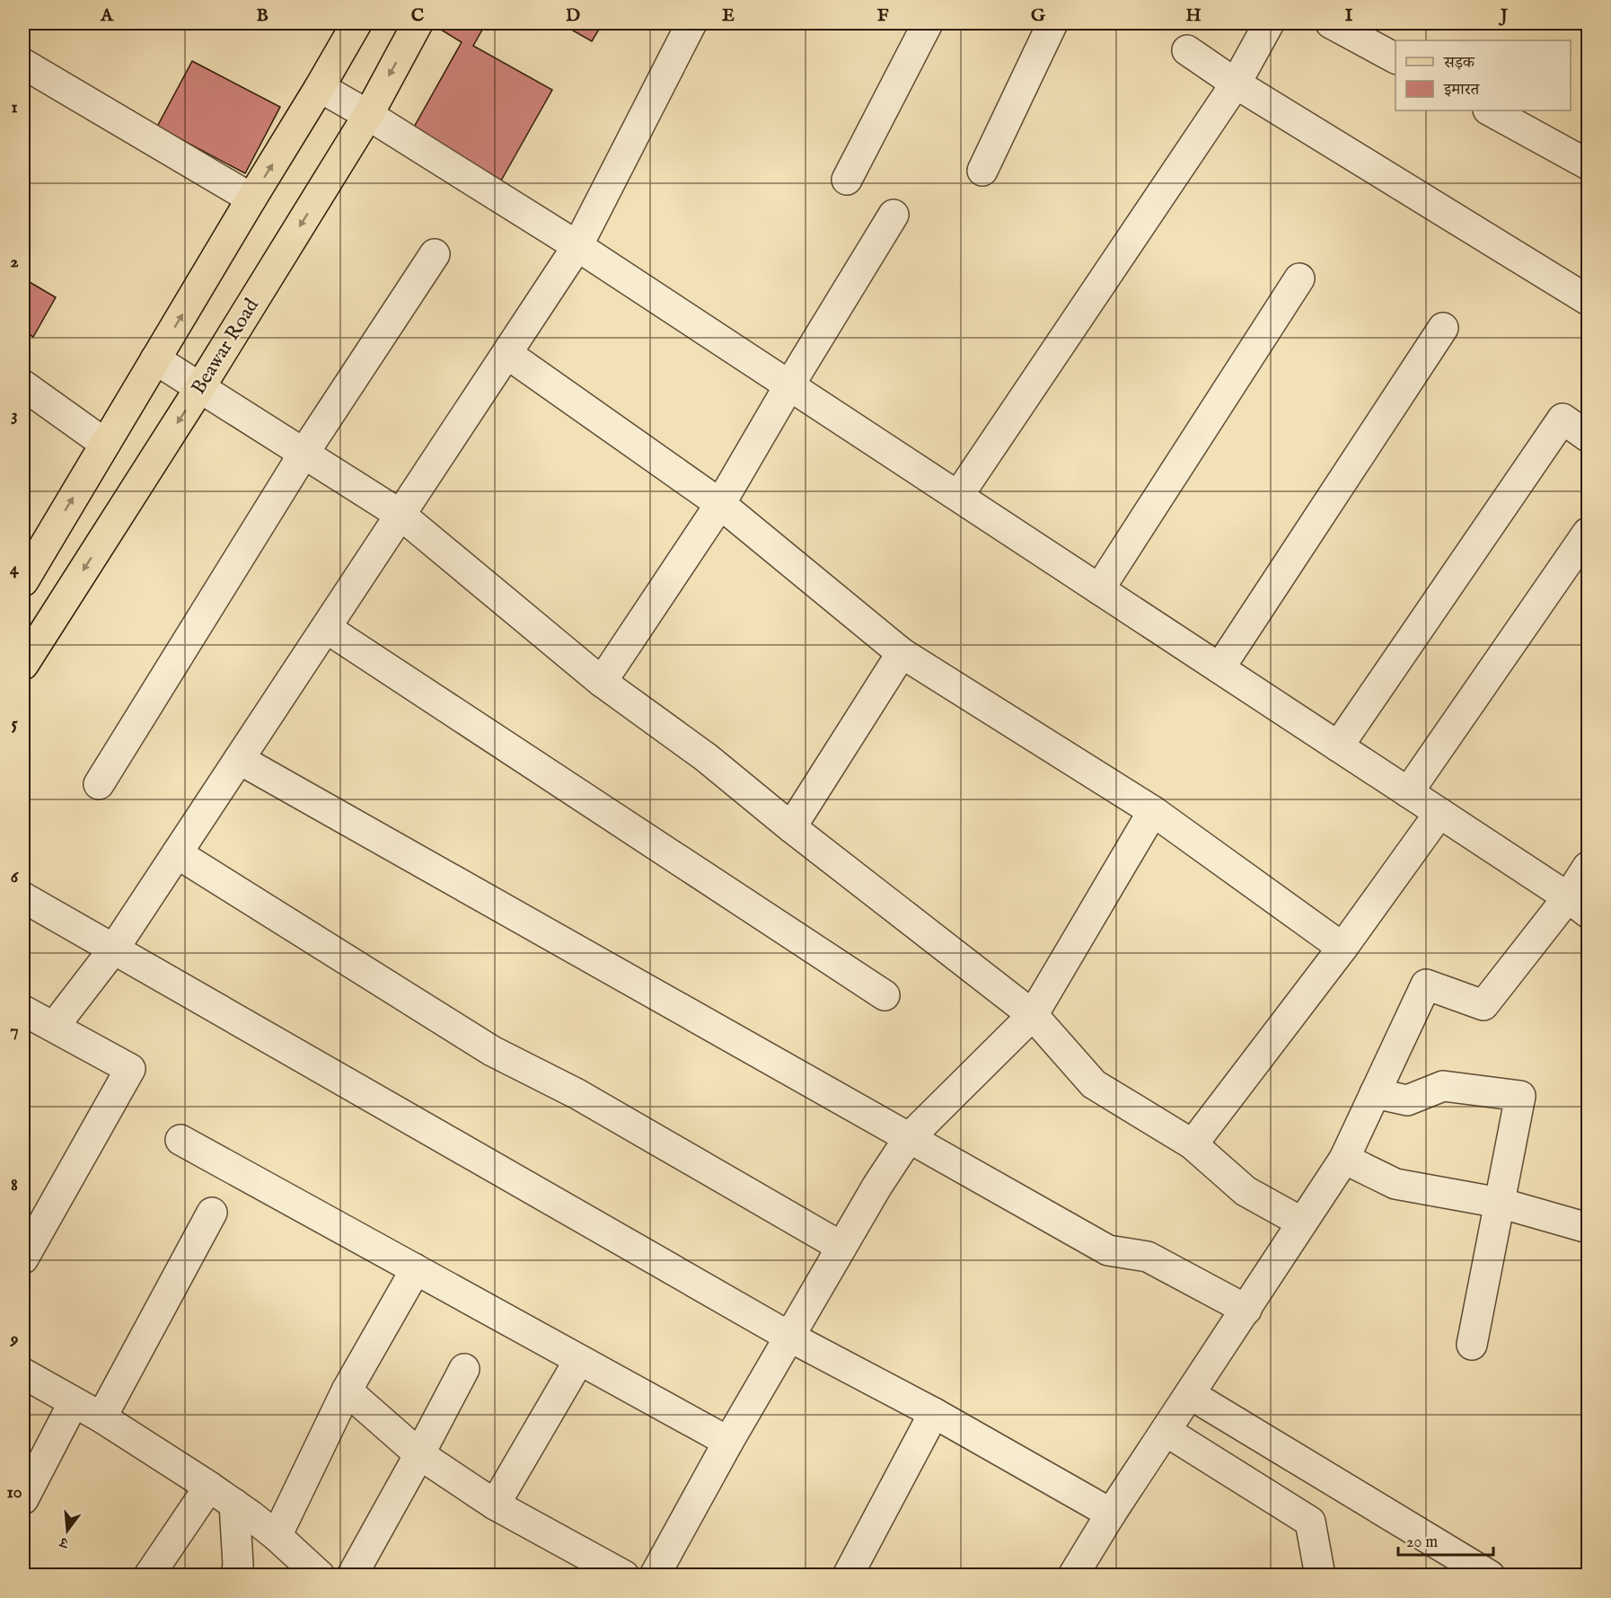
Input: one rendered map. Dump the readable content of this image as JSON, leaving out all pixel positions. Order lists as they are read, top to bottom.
{
  "streets": {
    "main road": ["Beawar Road"]
  },
  "legend": ["सड़क", "इमारत"],
  "scale_bar": "20 m",
  "north": "bottom",
  "grid": {
    "columns": [
      "A",
      "B",
      "C",
      "D",
      "E",
      "F",
      "G",
      "H",
      "I",
      "J"
    ],
    "rows": [
      "1",
      "2",
      "3",
      "4",
      "5",
      "6",
      "7",
      "8",
      "9",
      "10"
    ]
  }
}
